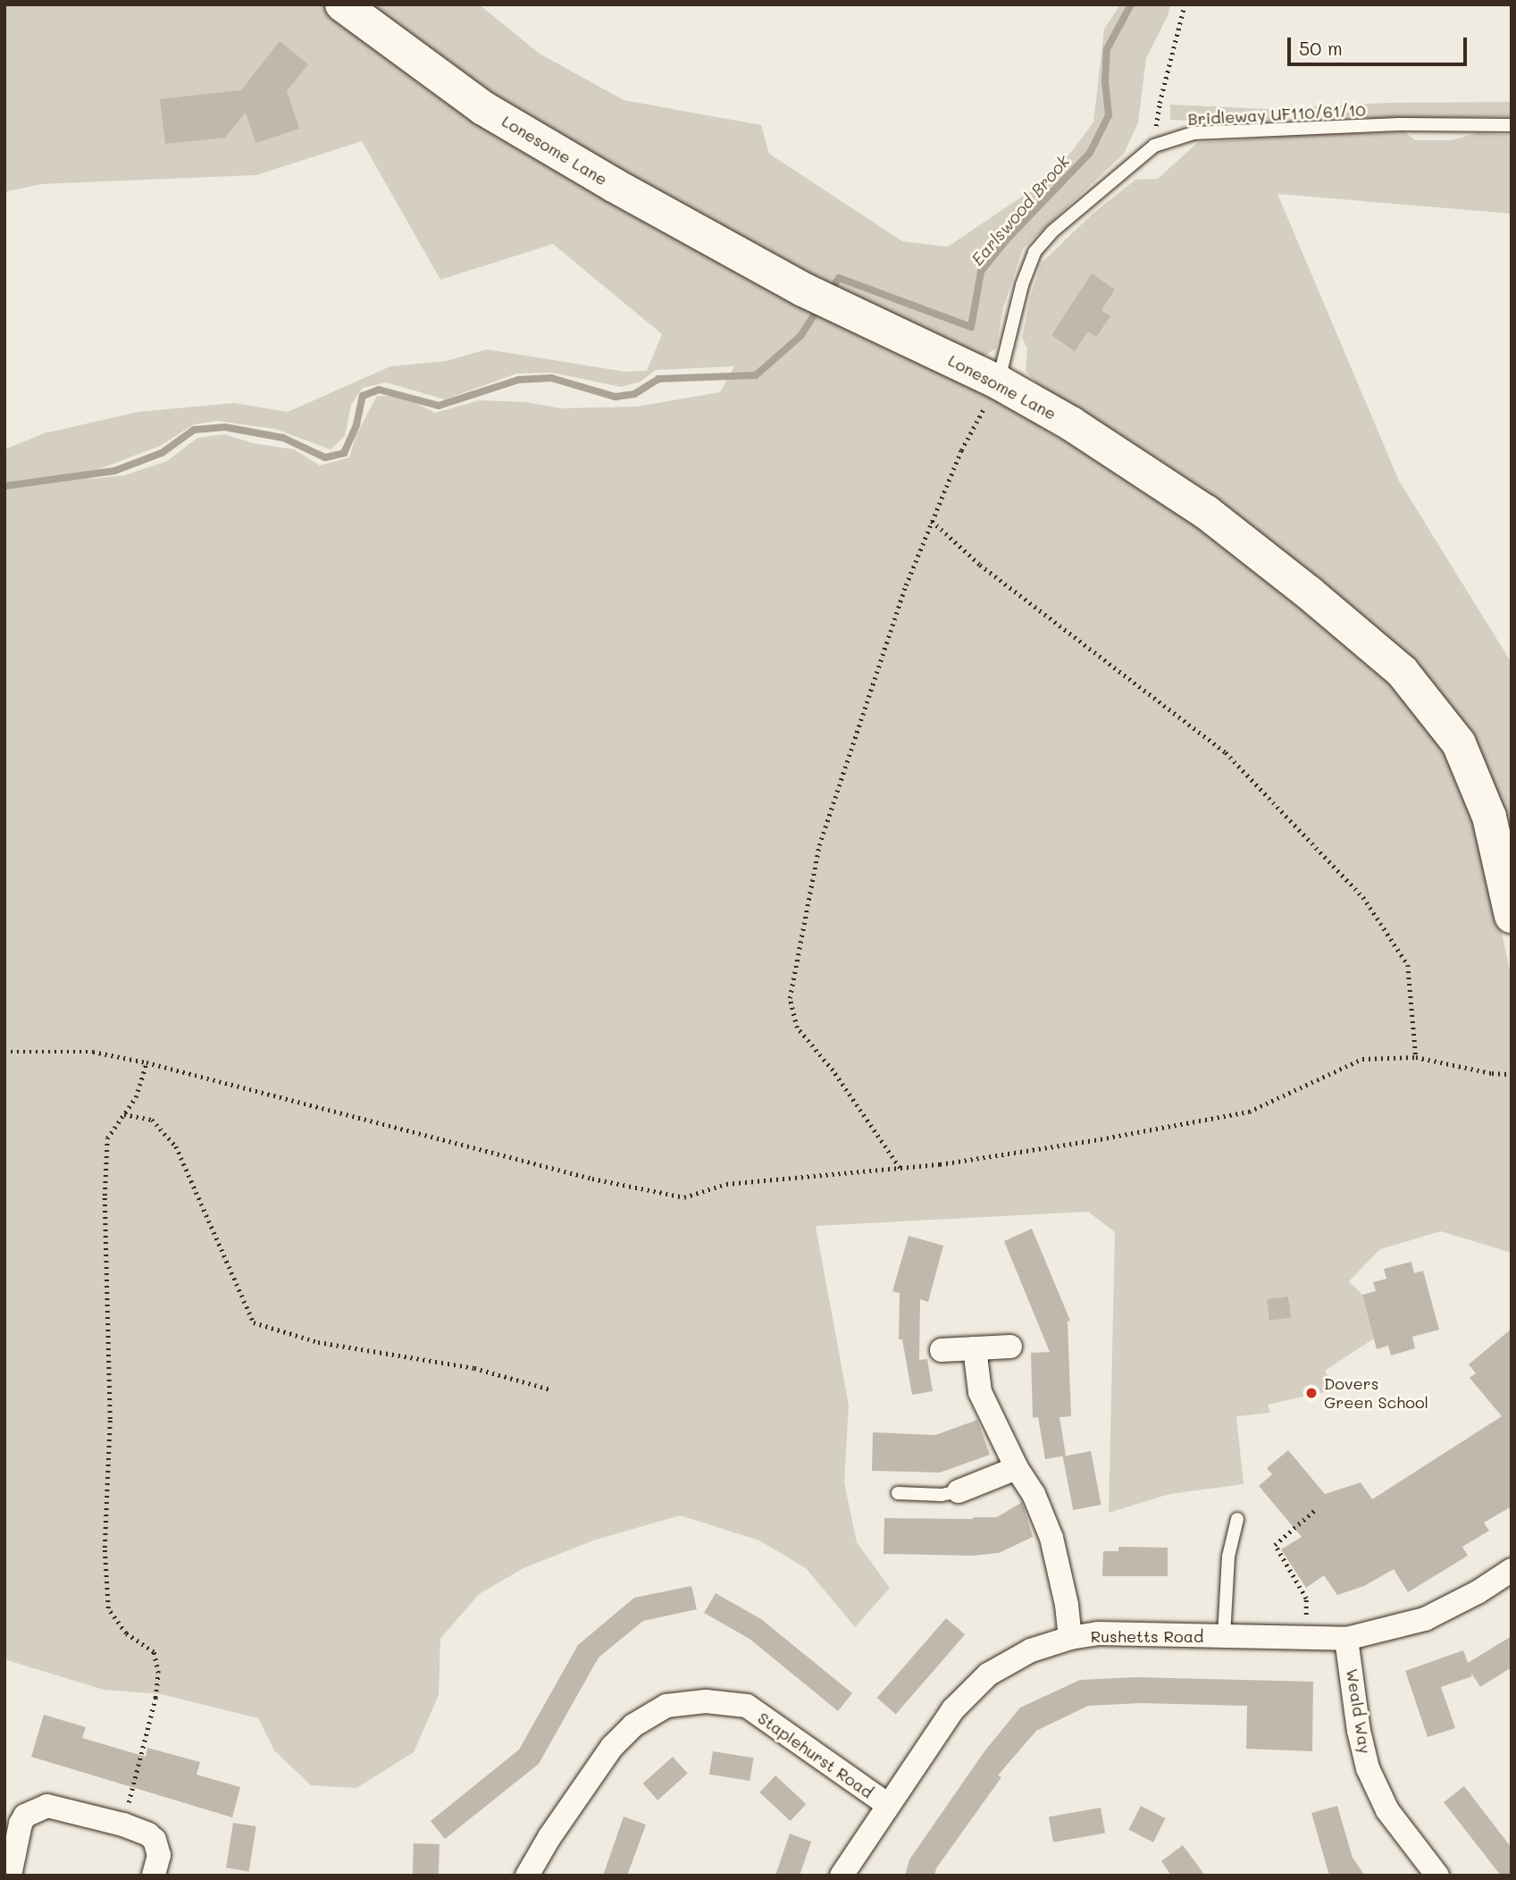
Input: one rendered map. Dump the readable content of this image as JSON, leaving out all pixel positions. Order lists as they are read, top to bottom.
{
  "streets": {
    "street": [
      "Lonesome Lane",
      "Rushetts Road",
      "Weald Way",
      "Staplehurst Road"
    ],
    "lane": ["Bridleway UF110/61/10"]
  },
  "crossings": [
    ["Bridleway UF110/61/10", "Lonesome Lane"],
    ["Rushetts Road", "Weald Way"],
    ["Rushetts Road", "Staplehurst Road"]
  ],
  "water": ["Earlswood Brook"],
  "places": ["Dovers Green School"],
  "scale_bar": "50 m"
}
